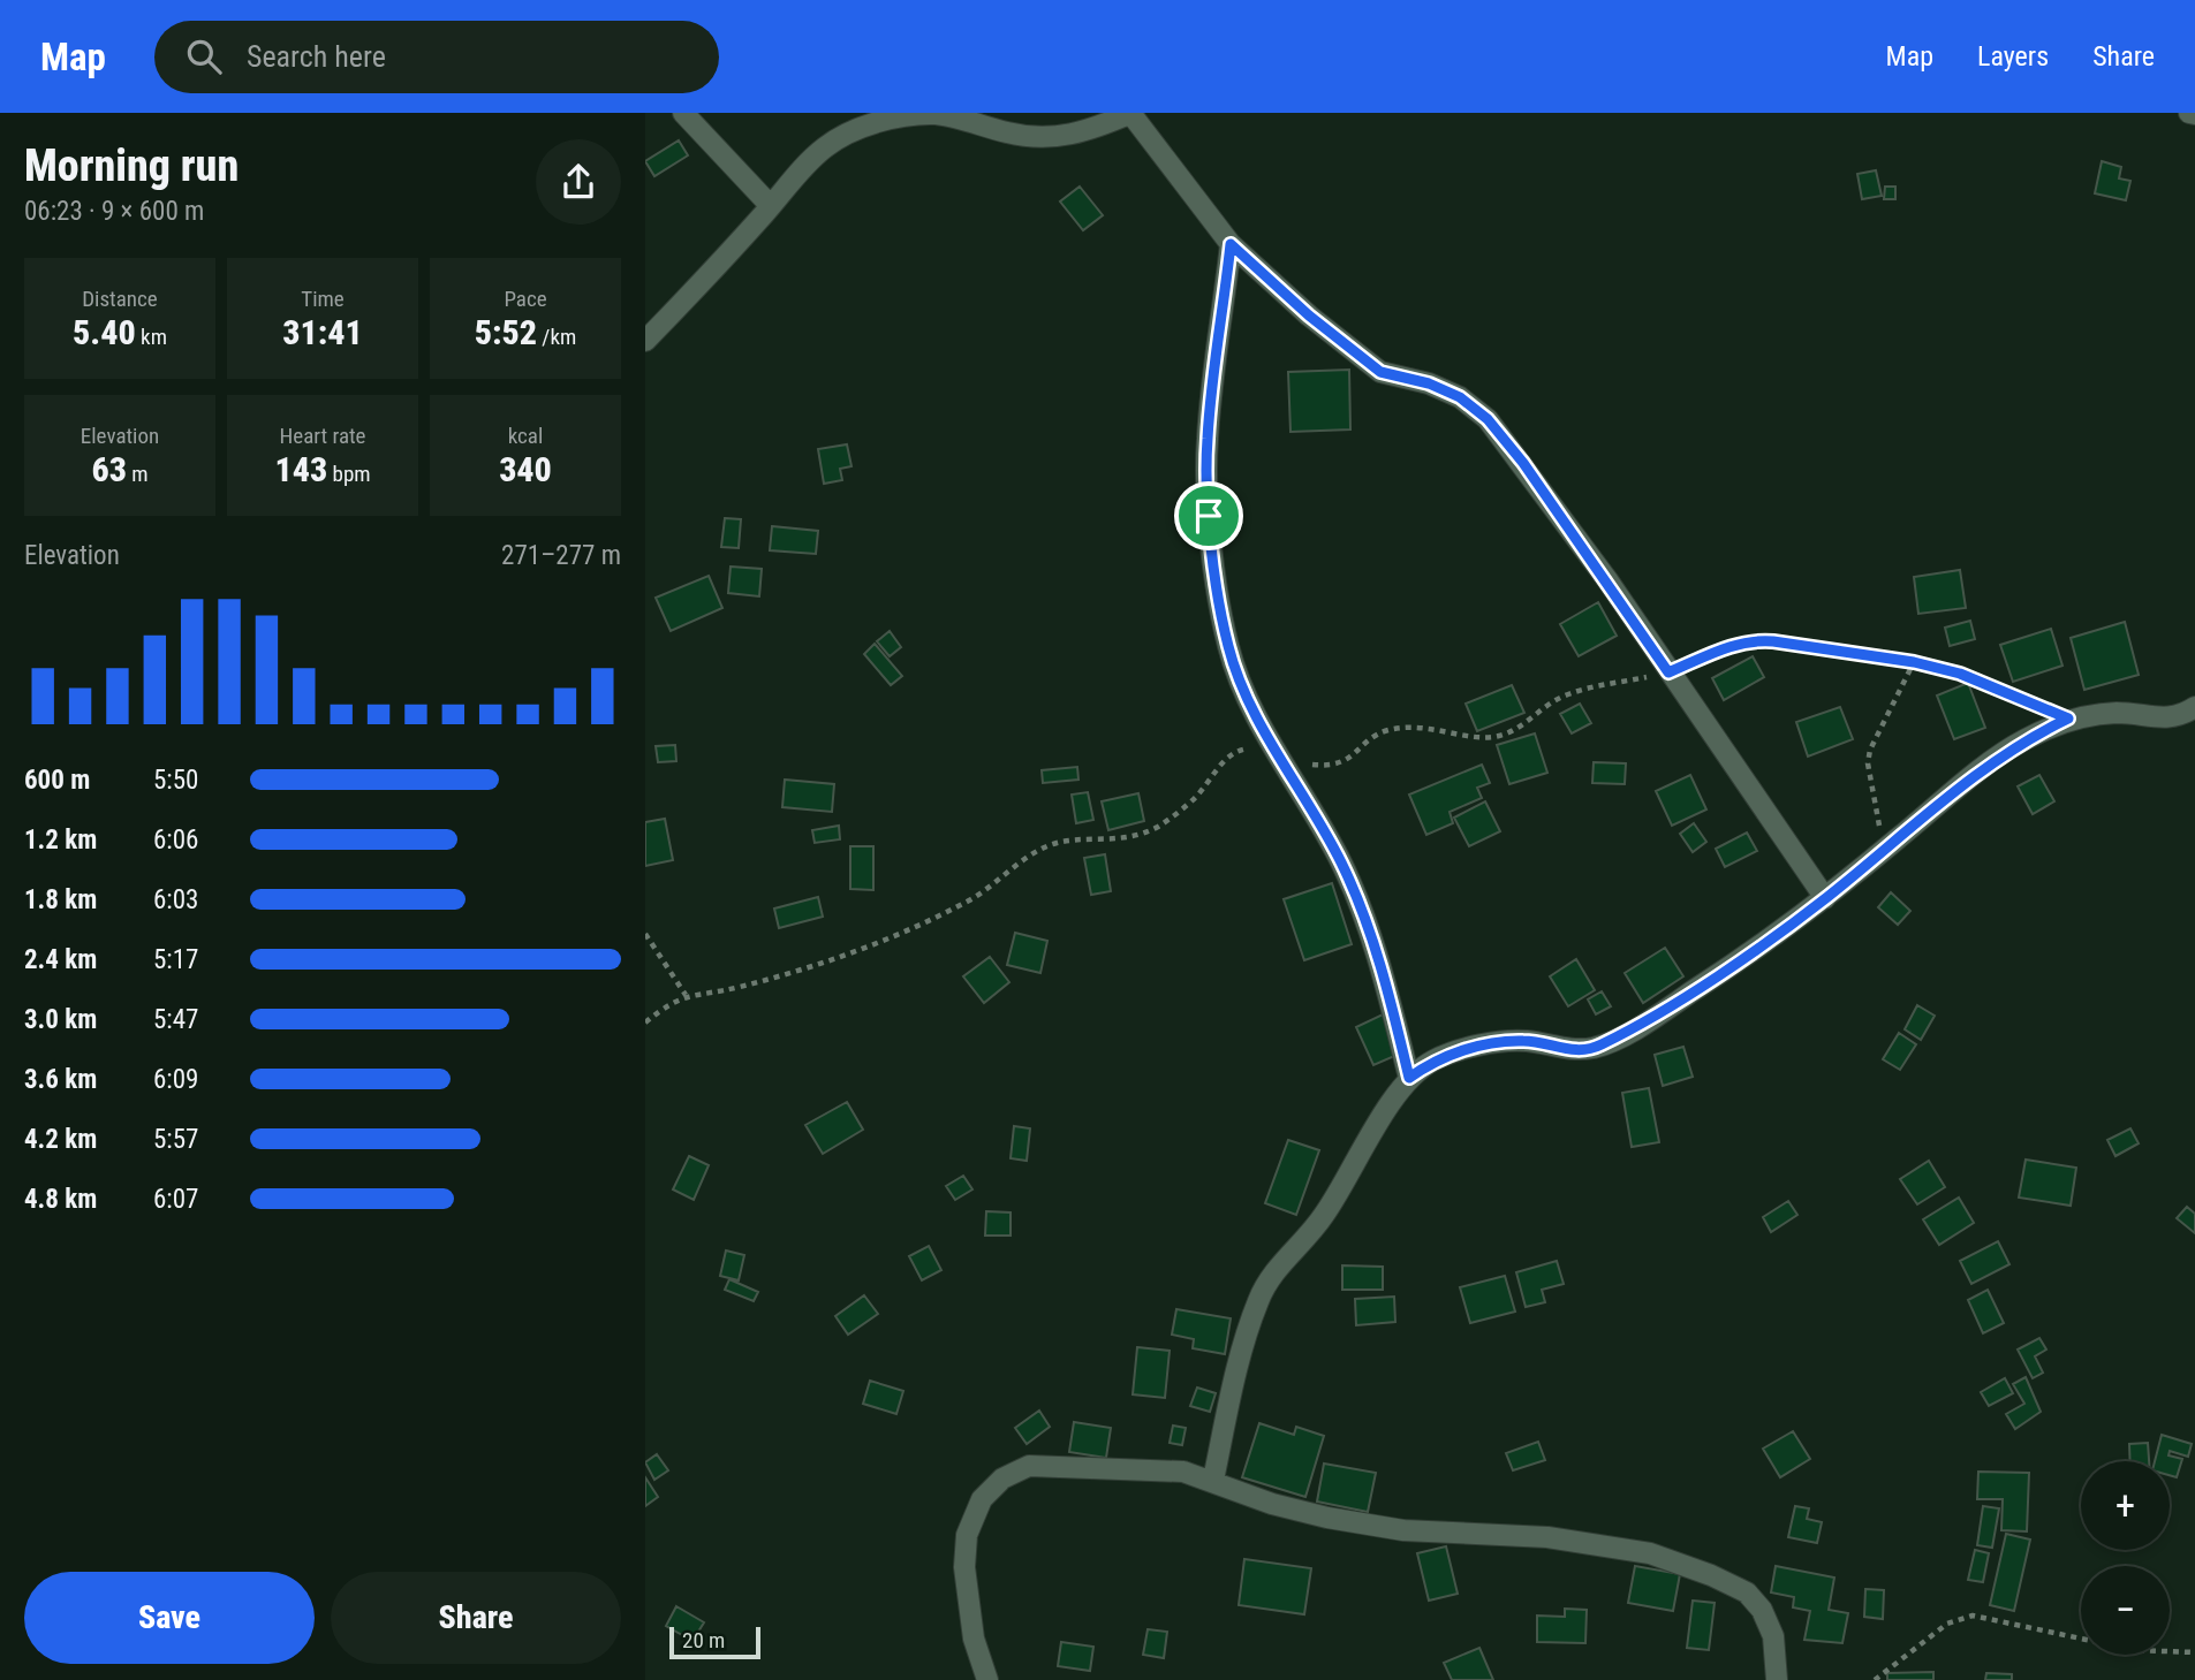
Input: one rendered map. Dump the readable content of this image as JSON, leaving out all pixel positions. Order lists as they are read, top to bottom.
{
  "scale_bar": "20 m",
  "page": {
    "header": "Map",
    "search": "Search here",
    "nav": ["Map", "Layers", "Share"],
    "heading": ["Morning run", "06:23 · 9 × 600 m"],
    "stats": [
      ["Distance", "5.40 km"],
      ["Time", "31:41"],
      ["Pace", "5:52 /km"],
      ["Elevation", "63 m"],
      ["Heart rate", "143 bpm"],
      ["kcal", "340"]
    ],
    "chart": ["Elevation", "271–277 m"],
    "list": [
      {
        "name": "600 m",
        "note": "5:50"
      },
      {
        "name": "1.2 km",
        "note": "6:06"
      },
      {
        "name": "1.8 km",
        "note": "6:03"
      },
      {
        "name": "2.4 km",
        "note": "5:17"
      },
      {
        "name": "3.0 km",
        "note": "5:47"
      },
      {
        "name": "3.6 km",
        "note": "6:09"
      },
      {
        "name": "4.2 km",
        "note": "5:57"
      },
      {
        "name": "4.8 km",
        "note": "6:07"
      }
    ],
    "map_buttons": ["+", "−"],
    "buttons": ["Save", "Share"],
    "scale": "20 m"
  }
}
